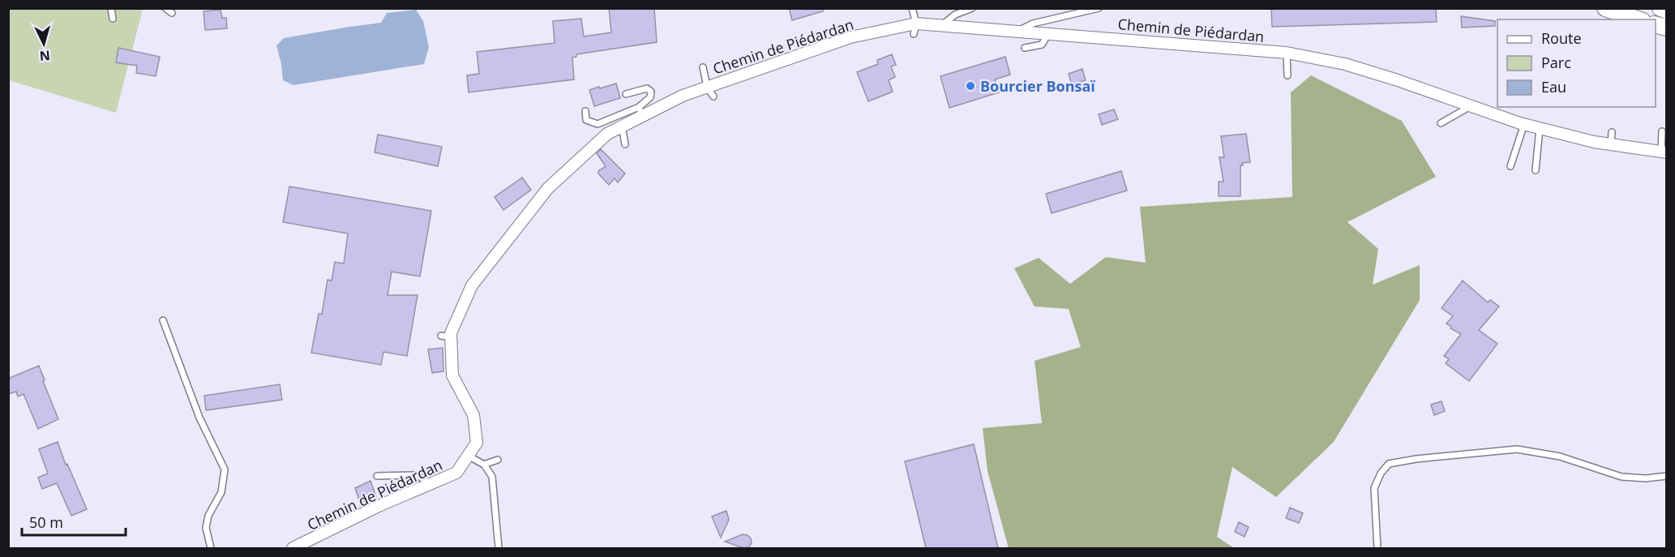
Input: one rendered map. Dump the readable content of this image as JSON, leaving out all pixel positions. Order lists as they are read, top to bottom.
{
  "streets": {
    "street": ["Chemin de Piédardan"]
  },
  "places": ["Bourcier Bonsaï"],
  "legend": ["Route", "Parc", "Eau"],
  "scale_bar": "50 m",
  "north": "bottom"
}
